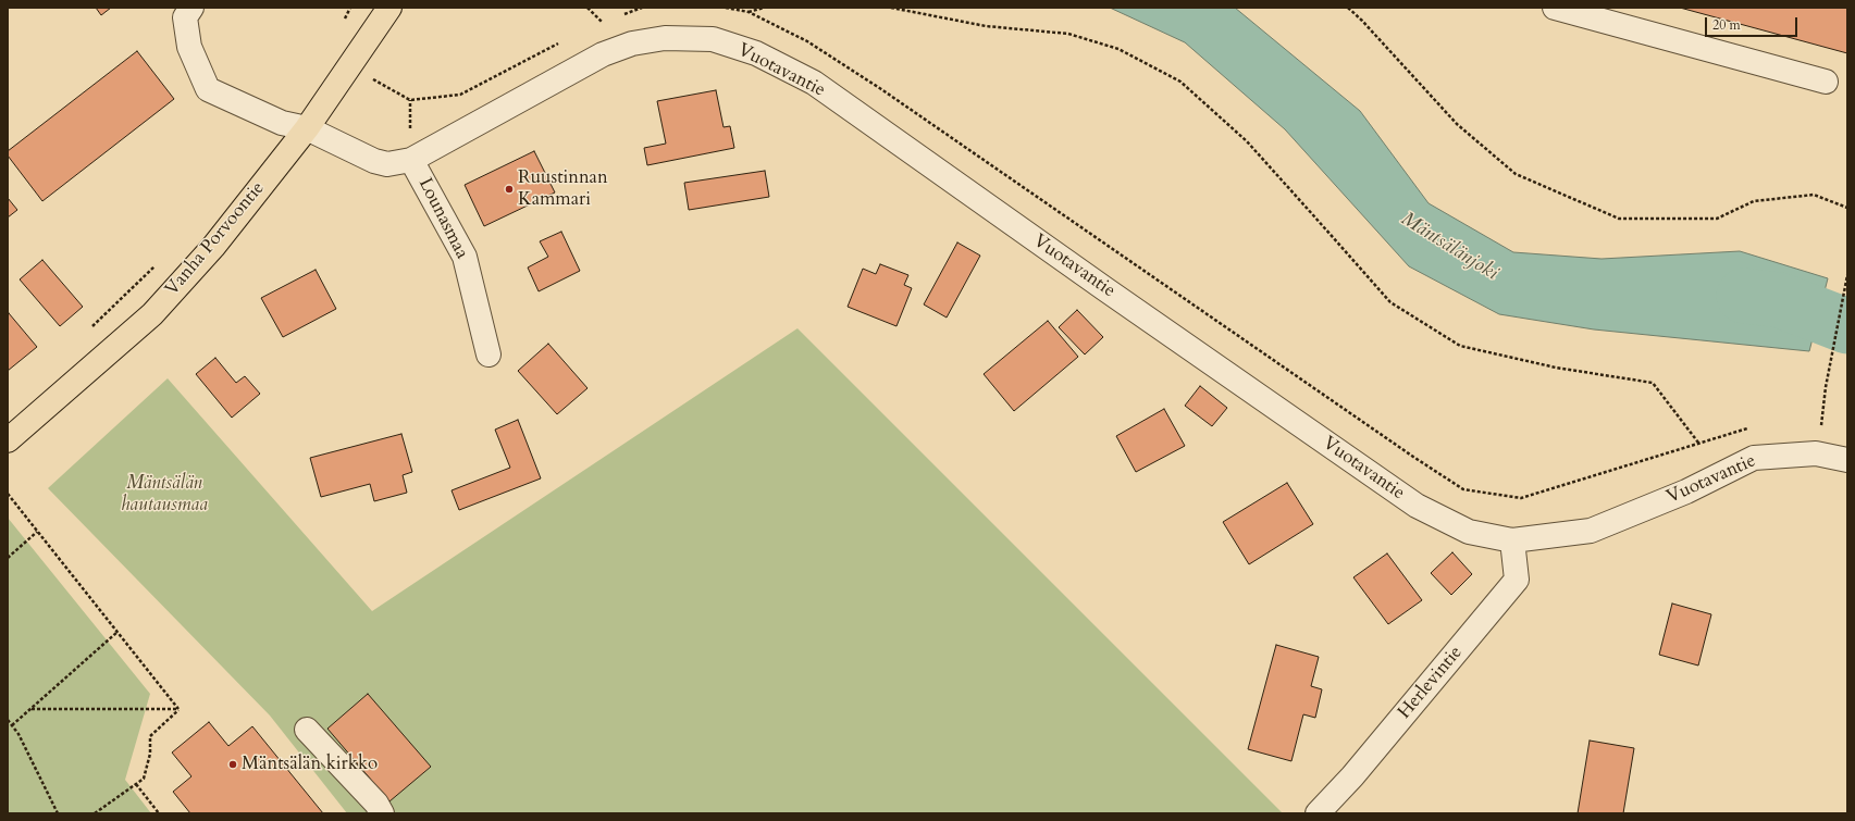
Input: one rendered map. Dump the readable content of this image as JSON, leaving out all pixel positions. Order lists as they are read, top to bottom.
{
  "streets": {
    "main road": ["Vanha Porvoontie"],
    "street": ["Vuotavantie", "Lounasmaa", "Herlevintie"]
  },
  "crossings": [
    ["Vuotavantie", "Lounasmaa"],
    ["Vuotavantie", "Vanha Porvoontie"],
    ["Vuotavantie", "Herlevintie"]
  ],
  "water": ["Mäntsälänjoki"],
  "parks": ["Mäntsälän hautausmaa"],
  "places": ["Ruustinnan Kammari", "Mäntsälän kirkko"],
  "scale_bar": "20 m"
}
